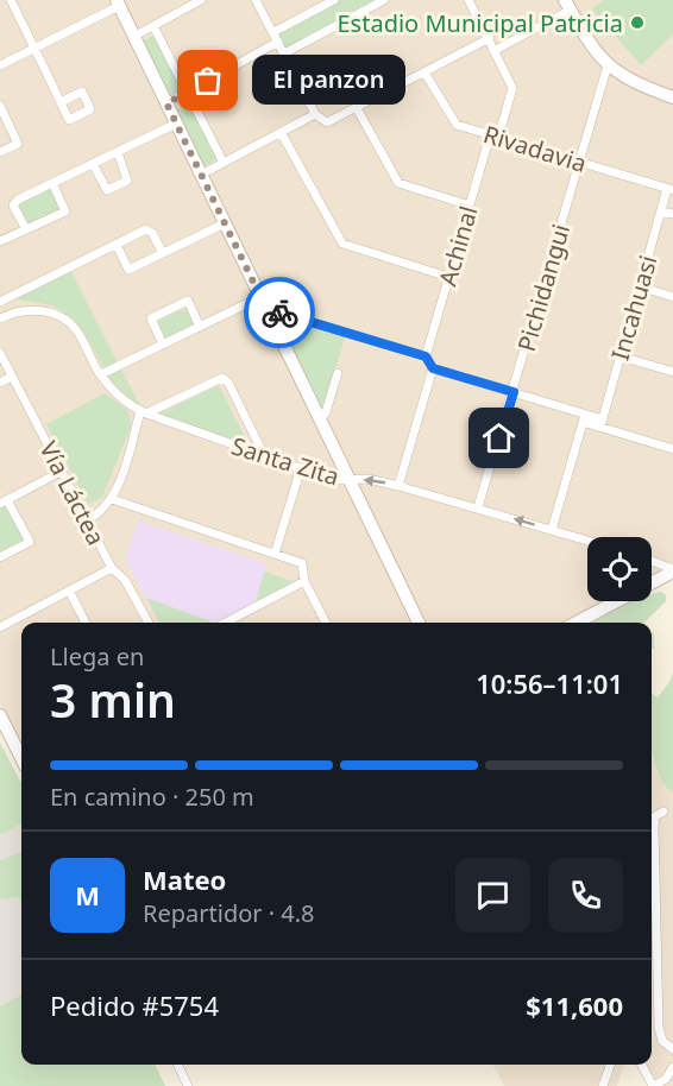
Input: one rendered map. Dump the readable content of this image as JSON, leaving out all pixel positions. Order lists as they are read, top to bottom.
{
  "streets": {
    "street": [
      "Rivadavia",
      "Achinal",
      "Pichidangui",
      "Incahuasi",
      "Santa Zita",
      "Vía Láctea"
    ]
  },
  "crossings": [
    ["Rivadavia", "Achinal"],
    ["Rivadavia", "Pichidangui"],
    ["Rivadavia", "Incahuasi"],
    ["Pichidangui", "Santa Zita"]
  ],
  "places": ["Estadio Municipal Patricia", "El panzon"],
  "page": {
    "bubble": "El panzon",
    "heading": ["3 min", "Llega en", "10:56–11:01"],
    "panel": [
      "Mateo",
      "Repartidor · 4.8",
      "Pedido #5754",
      "$11,600"
    ],
    "bar": "En camino · 250 m",
    "round": "M"
  }
}
